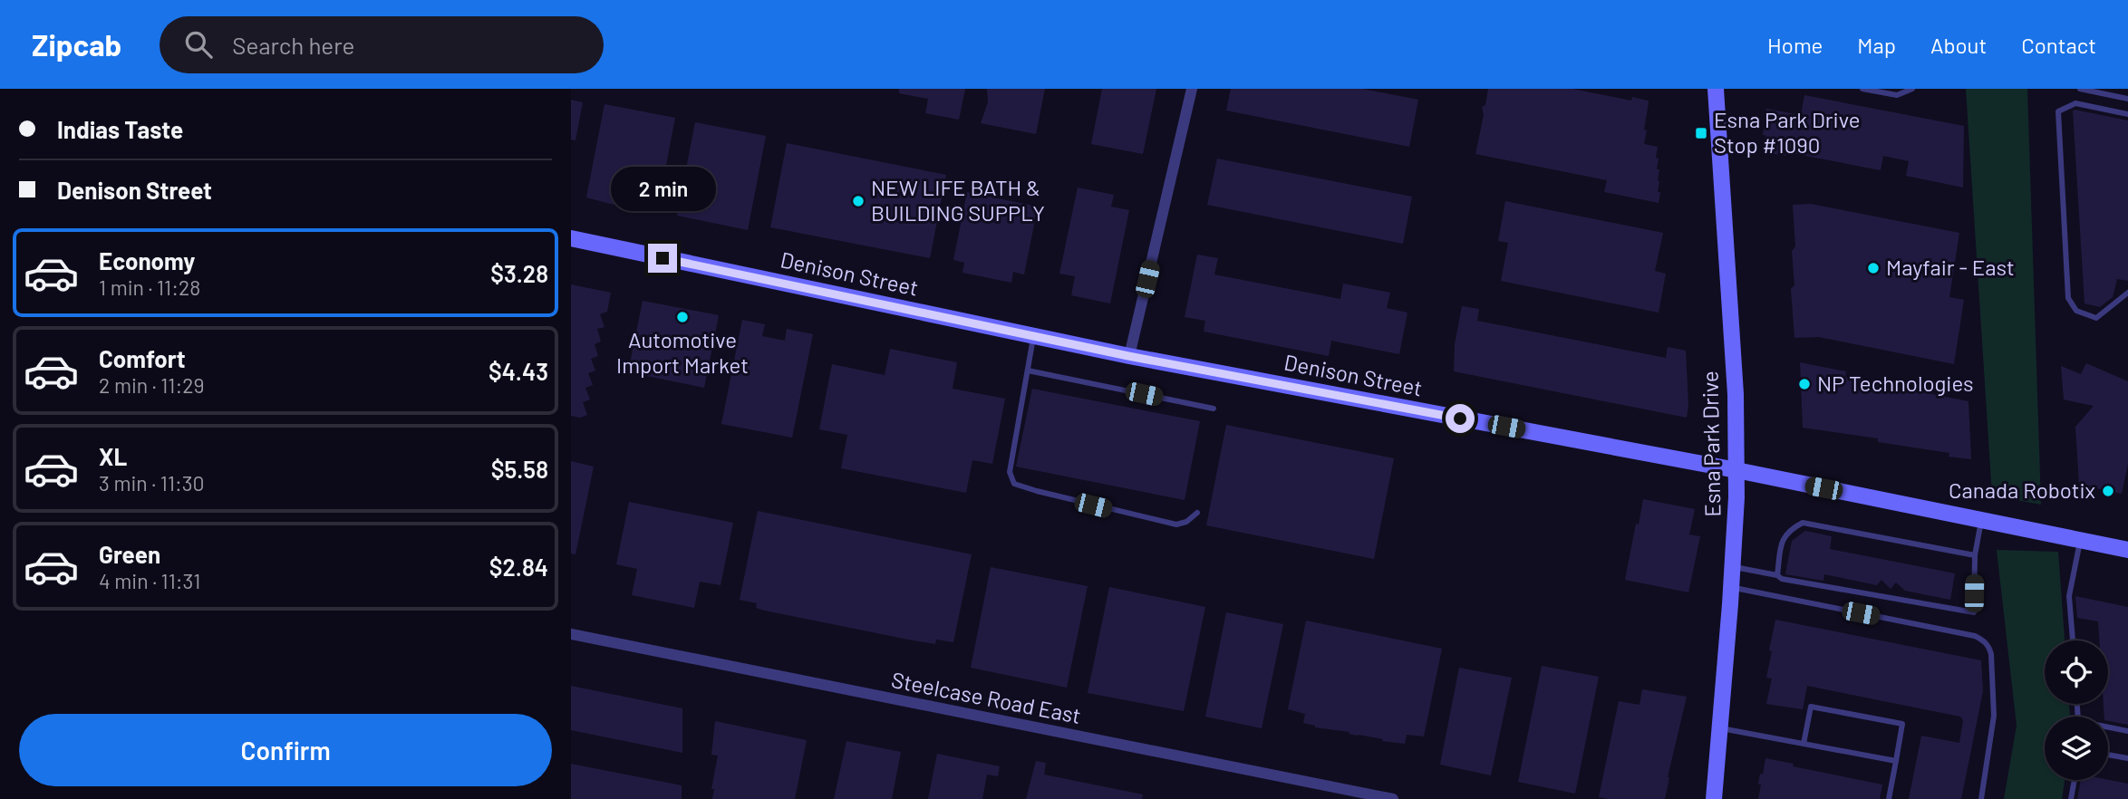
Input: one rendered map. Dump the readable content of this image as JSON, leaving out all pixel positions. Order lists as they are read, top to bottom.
{
  "streets": {
    "street": ["Denison Street", "Esna Park Drive", "Steelcase Road East"]
  },
  "crossings": [
    ["Denison Street", "Esna Park Drive"]
  ],
  "places": {
    "transit": ["Esna Park Drive Stop #1090"],
    "other": [
      "NEW LIFE BATH & BUILDING SUPPLY",
      "Mayfair - East",
      "Automotive Import Market",
      "NP Technologies",
      "Canada Robotix"
    ]
  },
  "page": {
    "header": "Zipcab",
    "search": "Search here",
    "nav": [
      "Home",
      "Map",
      "About",
      "Contact"
    ],
    "banner": ["Indias Taste", "Denison Street"],
    "bubble": "2 min",
    "list": [
      {
        "name": "Economy",
        "note": "1 min · 11:28",
        "value": "$3.28"
      },
      {
        "name": "Comfort",
        "note": "2 min · 11:29",
        "value": "$4.43"
      },
      {
        "name": "XL",
        "note": "3 min · 11:30",
        "value": "$5.58"
      },
      {
        "name": "Green",
        "note": "4 min · 11:31",
        "value": "$2.84"
      }
    ],
    "buttons": "Confirm"
  }
}
